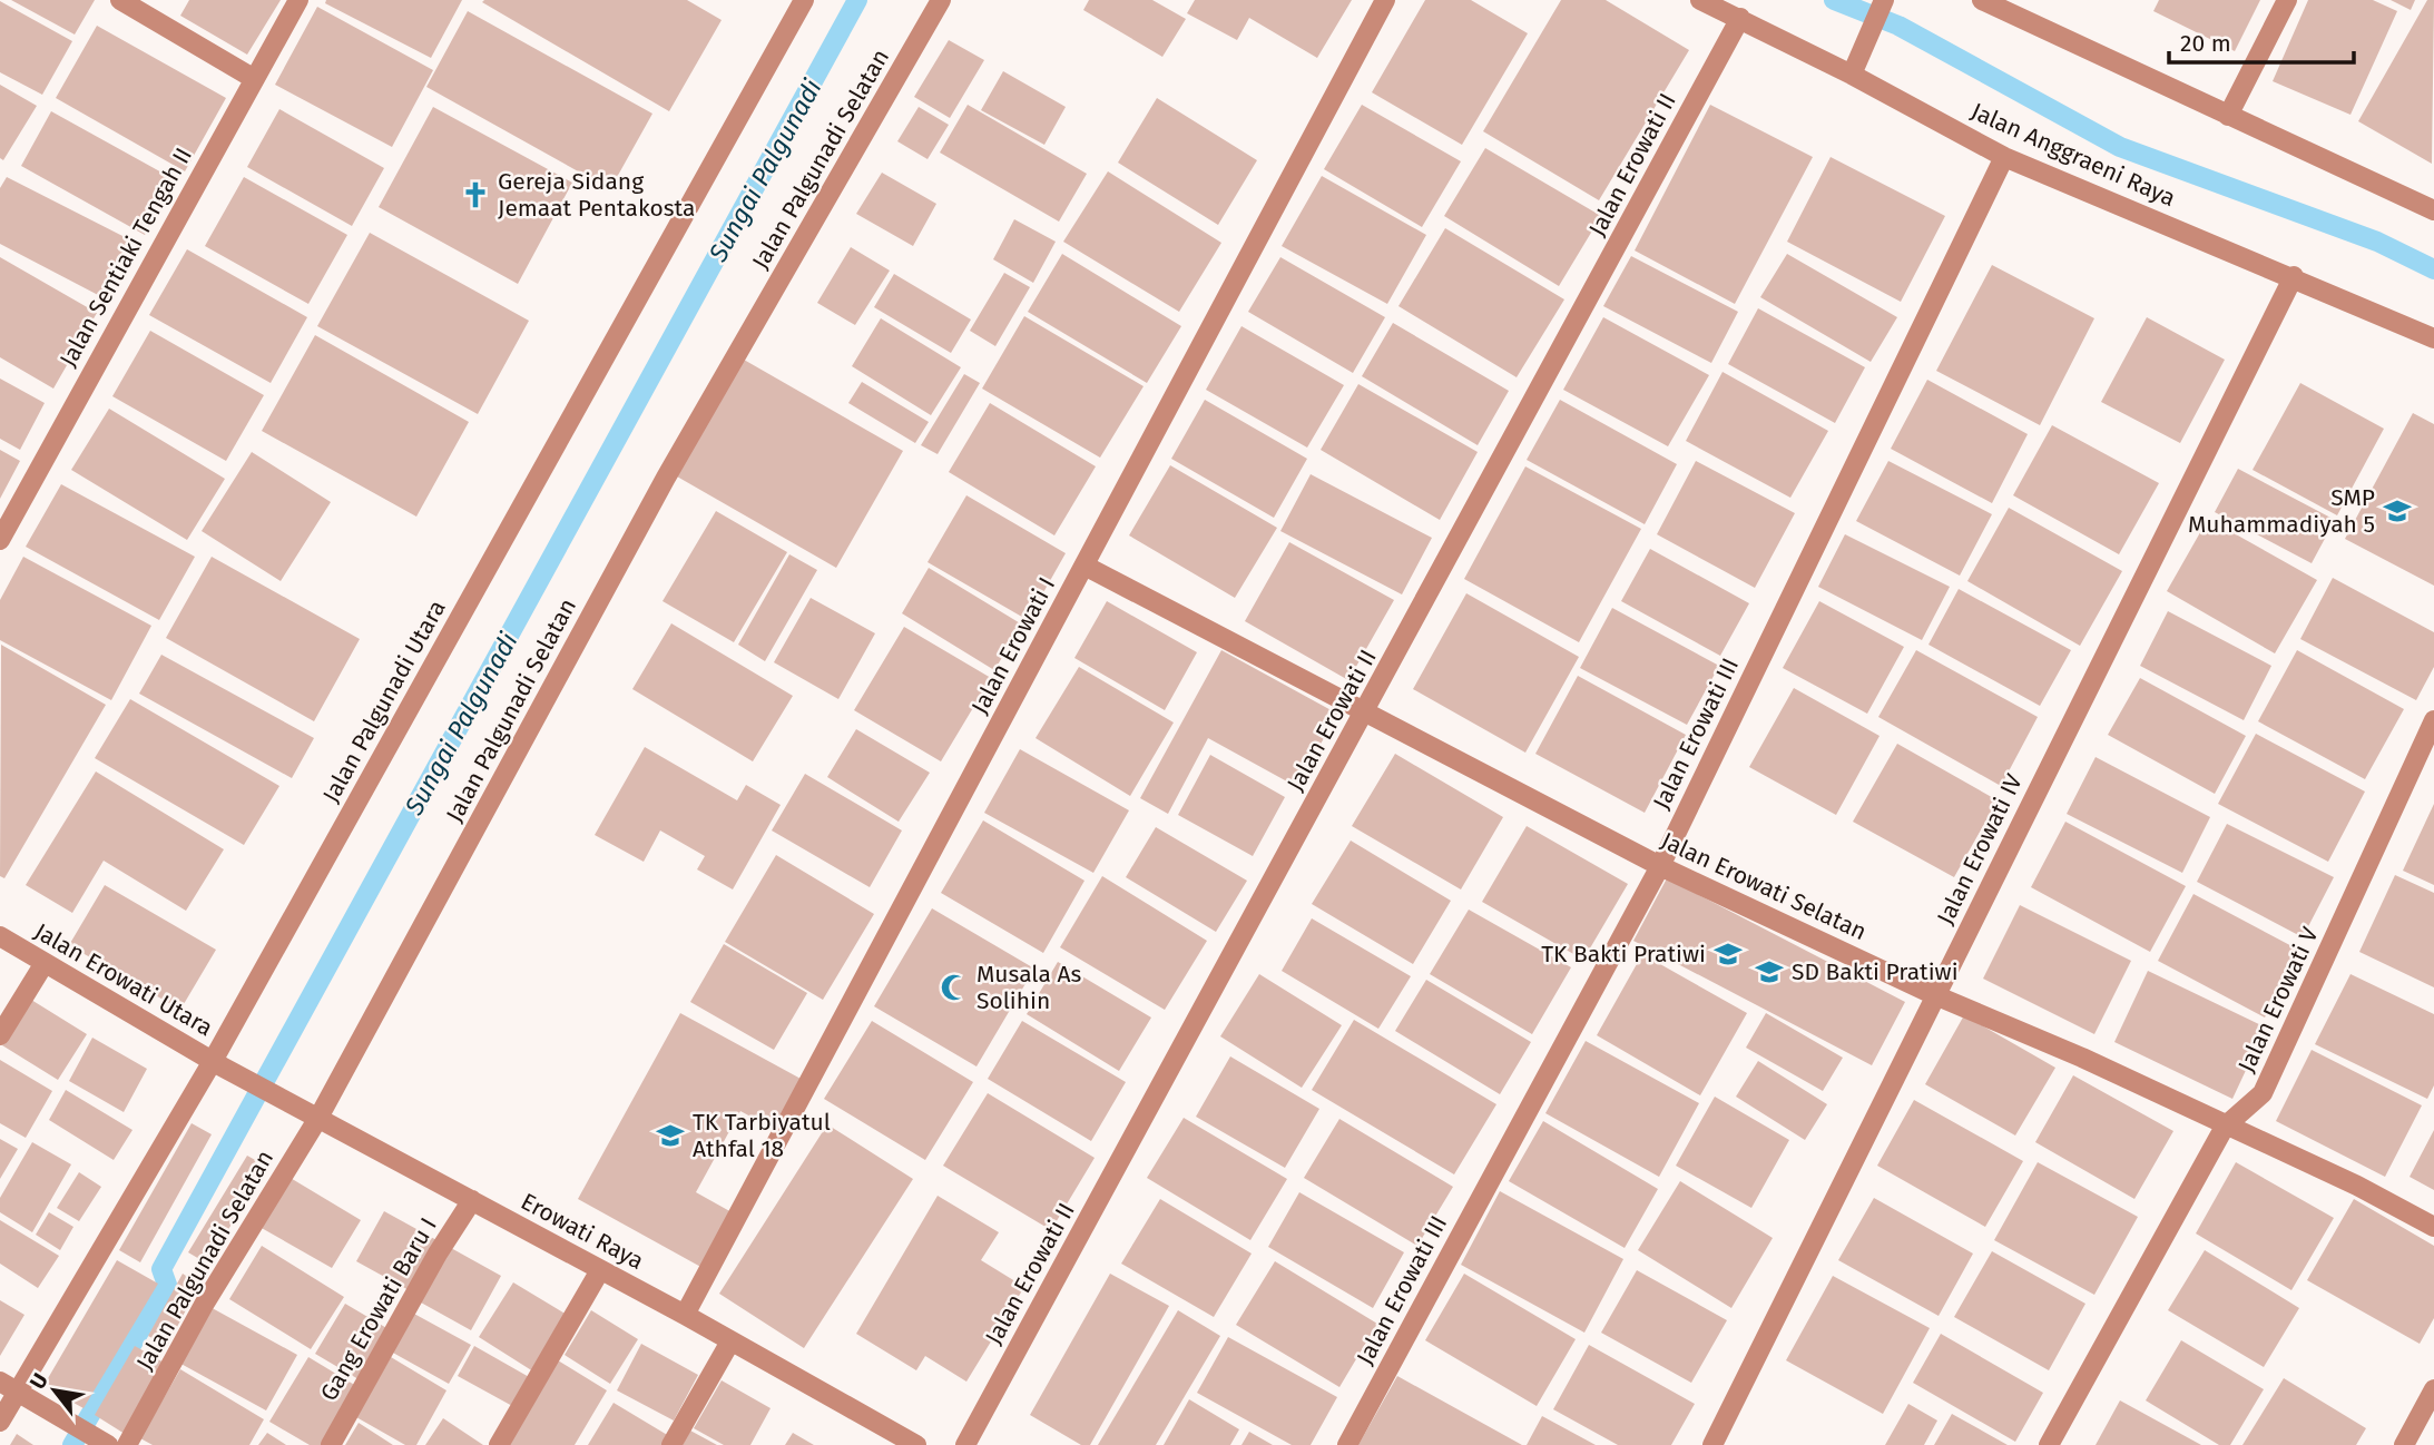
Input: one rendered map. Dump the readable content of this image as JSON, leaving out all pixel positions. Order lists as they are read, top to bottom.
{
  "streets": {
    "street": [
      "Jalan Anggraeni Raya",
      "Jalan Palgunadi Selatan",
      "Jalan Erowati II",
      "Jalan Sentiaki Tengah II",
      "Jalan Erowati I",
      "Jalan Palgunadi Utara",
      "Jalan Erowati III",
      "Jalan Erowati IV",
      "Jalan Erowati Selatan",
      "Jalan Erowati Utara",
      "Jalan Erowati V",
      "Erowati Raya",
      "Gang Erowati Baru I"
    ]
  },
  "crossings": [
    ["Jalan Anggraeni Raya", "Jalan Erowati II"],
    ["Jalan Anggraeni Raya", "Jalan Erowati III"],
    ["Jalan Anggraeni Raya", "Jalan Erowati IV"],
    ["Jalan Palgunadi Selatan", "Erowati Raya"],
    ["Jalan Erowati II", "Jalan Erowati Selatan"],
    ["Jalan Erowati I", "Jalan Erowati Selatan"],
    ["Jalan Erowati I", "Erowati Raya"],
    ["Jalan Palgunadi Utara", "Jalan Erowati Utara"],
    ["Jalan Palgunadi Utara", "Erowati Raya"],
    ["Jalan Erowati III", "Jalan Erowati Selatan"],
    ["Jalan Erowati IV", "Jalan Erowati Selatan"],
    ["Jalan Erowati Selatan", "Jalan Erowati V"],
    ["Jalan Erowati Utara", "Erowati Raya"],
    ["Erowati Raya", "Gang Erowati Baru I"]
  ],
  "water": ["Sungai Palgunadi"],
  "places": {
    "church": ["Gereja Sidang Jemaat Pentakosta"],
    "school or university": [
      "SMP Muhammadiyah 5",
      "TK Bakti Pratiwi",
      "SD Bakti Pratiwi",
      "TK Tarbiyatul Athfal 18"
    ],
    "mosque": ["Musala As Solihin"]
  },
  "scale_bar": "20 m",
  "north": "top left"
}
